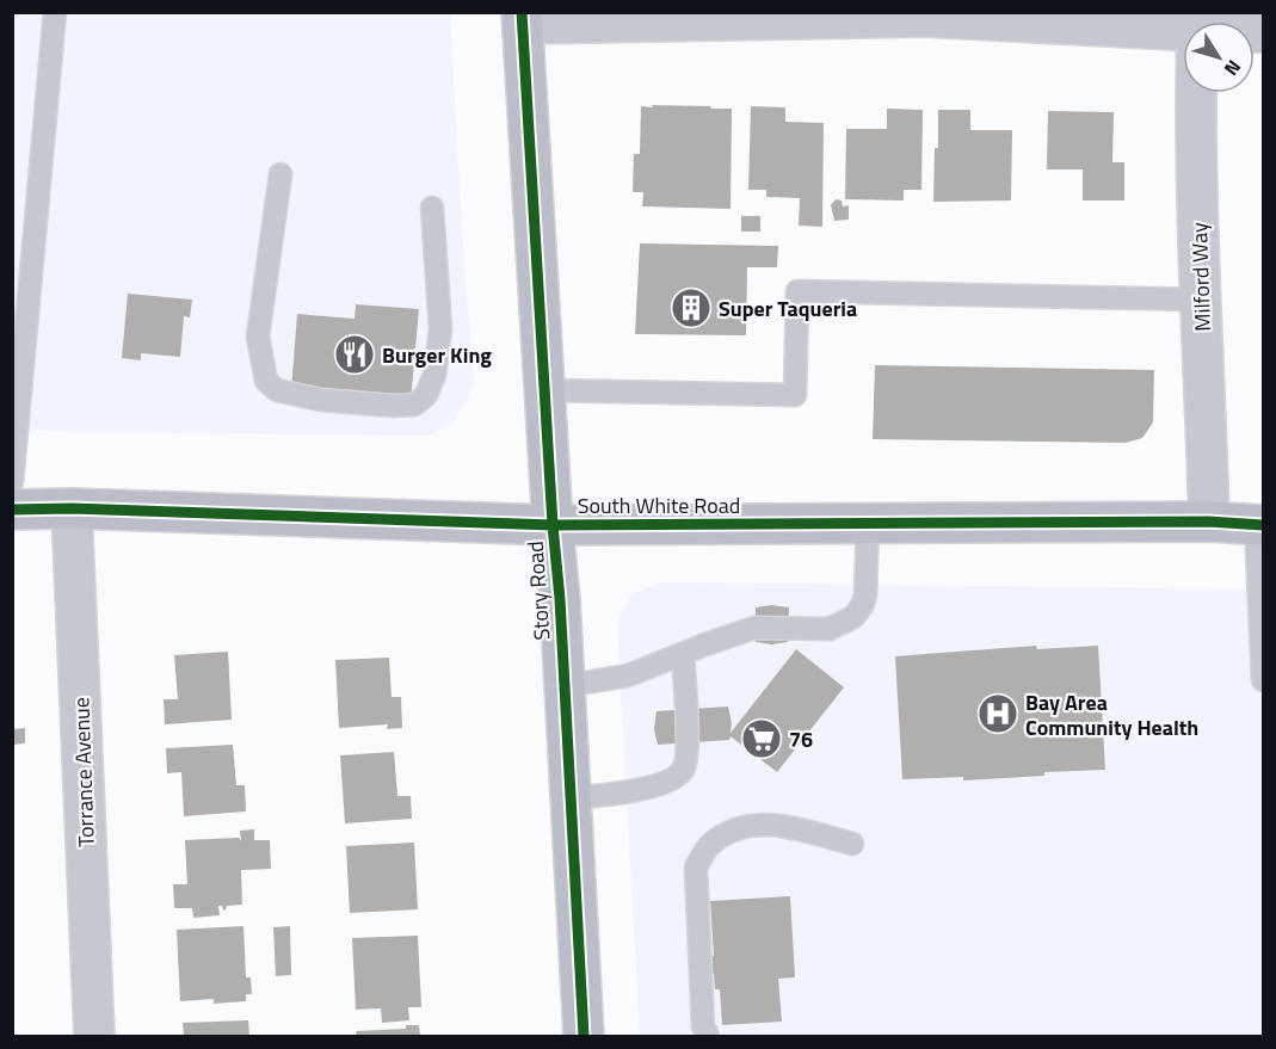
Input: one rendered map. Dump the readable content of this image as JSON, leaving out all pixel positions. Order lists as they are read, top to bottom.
{
  "streets": {
    "main road": ["South White Road", "Story Road"],
    "street": ["Milford Way", "Torrance Avenue"]
  },
  "crossings": [
    ["Milford Way", "South White Road"],
    ["South White Road", "Story Road"],
    ["South White Road", "Torrance Avenue"]
  ],
  "places": {
    "building": ["Super Taqueria"],
    "restaurant": ["Burger King"],
    "hospital": ["Bay Area Community Health"],
    "supermarket": ["76"]
  },
  "north": "bottom right"
}
